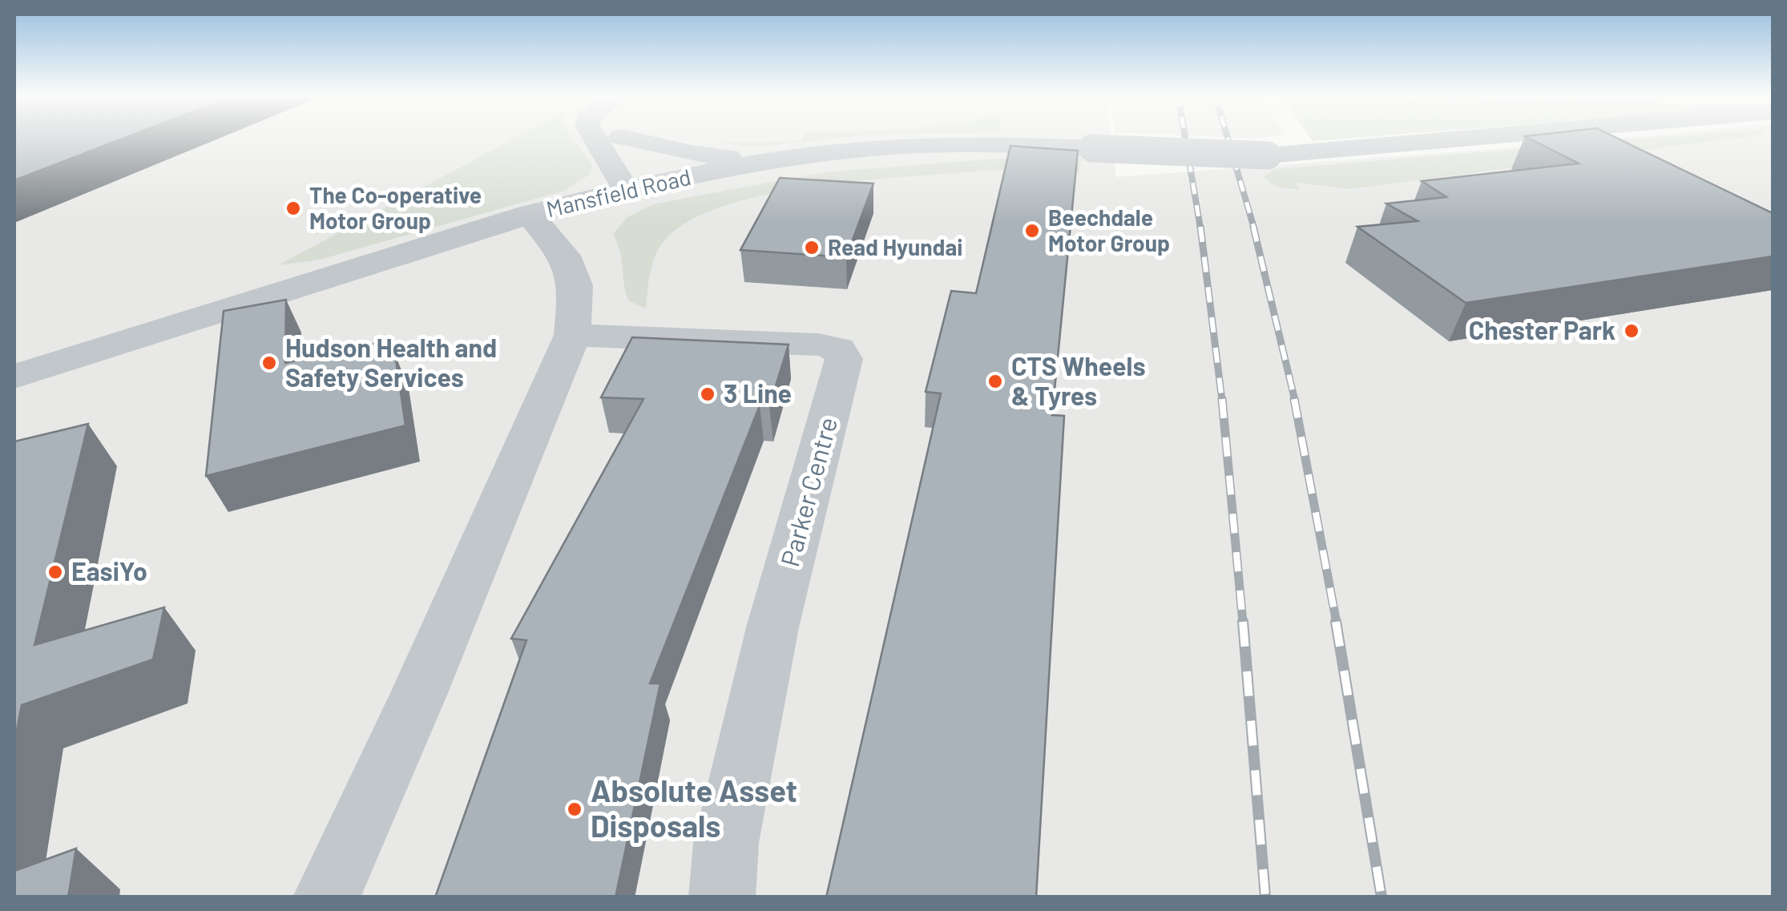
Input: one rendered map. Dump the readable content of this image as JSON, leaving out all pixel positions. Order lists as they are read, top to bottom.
{
  "streets": {
    "street": ["Mansfield Road", "Parker Centre"]
  },
  "places": [
    "The Co-operative Motor Group",
    "Beechdale Motor Group",
    "Read Hyundai",
    "Chester Park",
    "Hudson Health and Safety Services",
    "CTS Wheels & Tyres",
    "3 Line",
    "EasiYo",
    "Absolute Asset Disposals"
  ]
}
